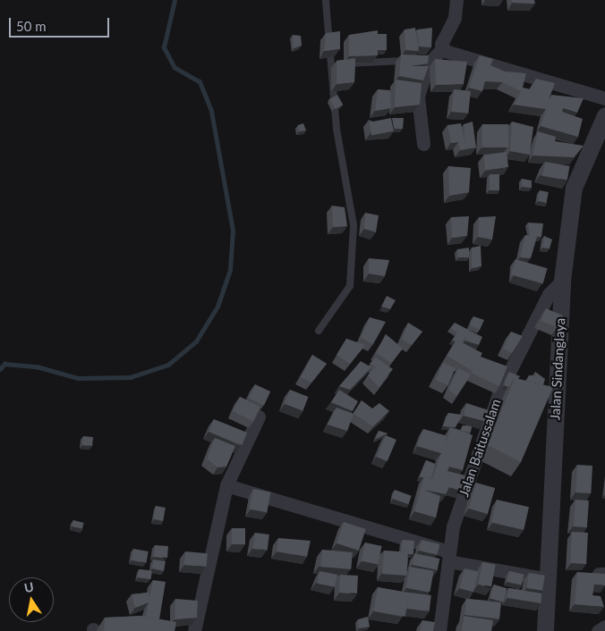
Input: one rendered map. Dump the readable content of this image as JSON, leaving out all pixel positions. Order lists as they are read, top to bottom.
{
  "streets": {
    "street": ["Jalan Sindanglaya", "Jalan Baitussalam"]
  },
  "crossings": [
    ["Jalan Sindanglaya", "Jalan Baitussalam"]
  ],
  "scale_bar": "50 m",
  "north": "top"
}
